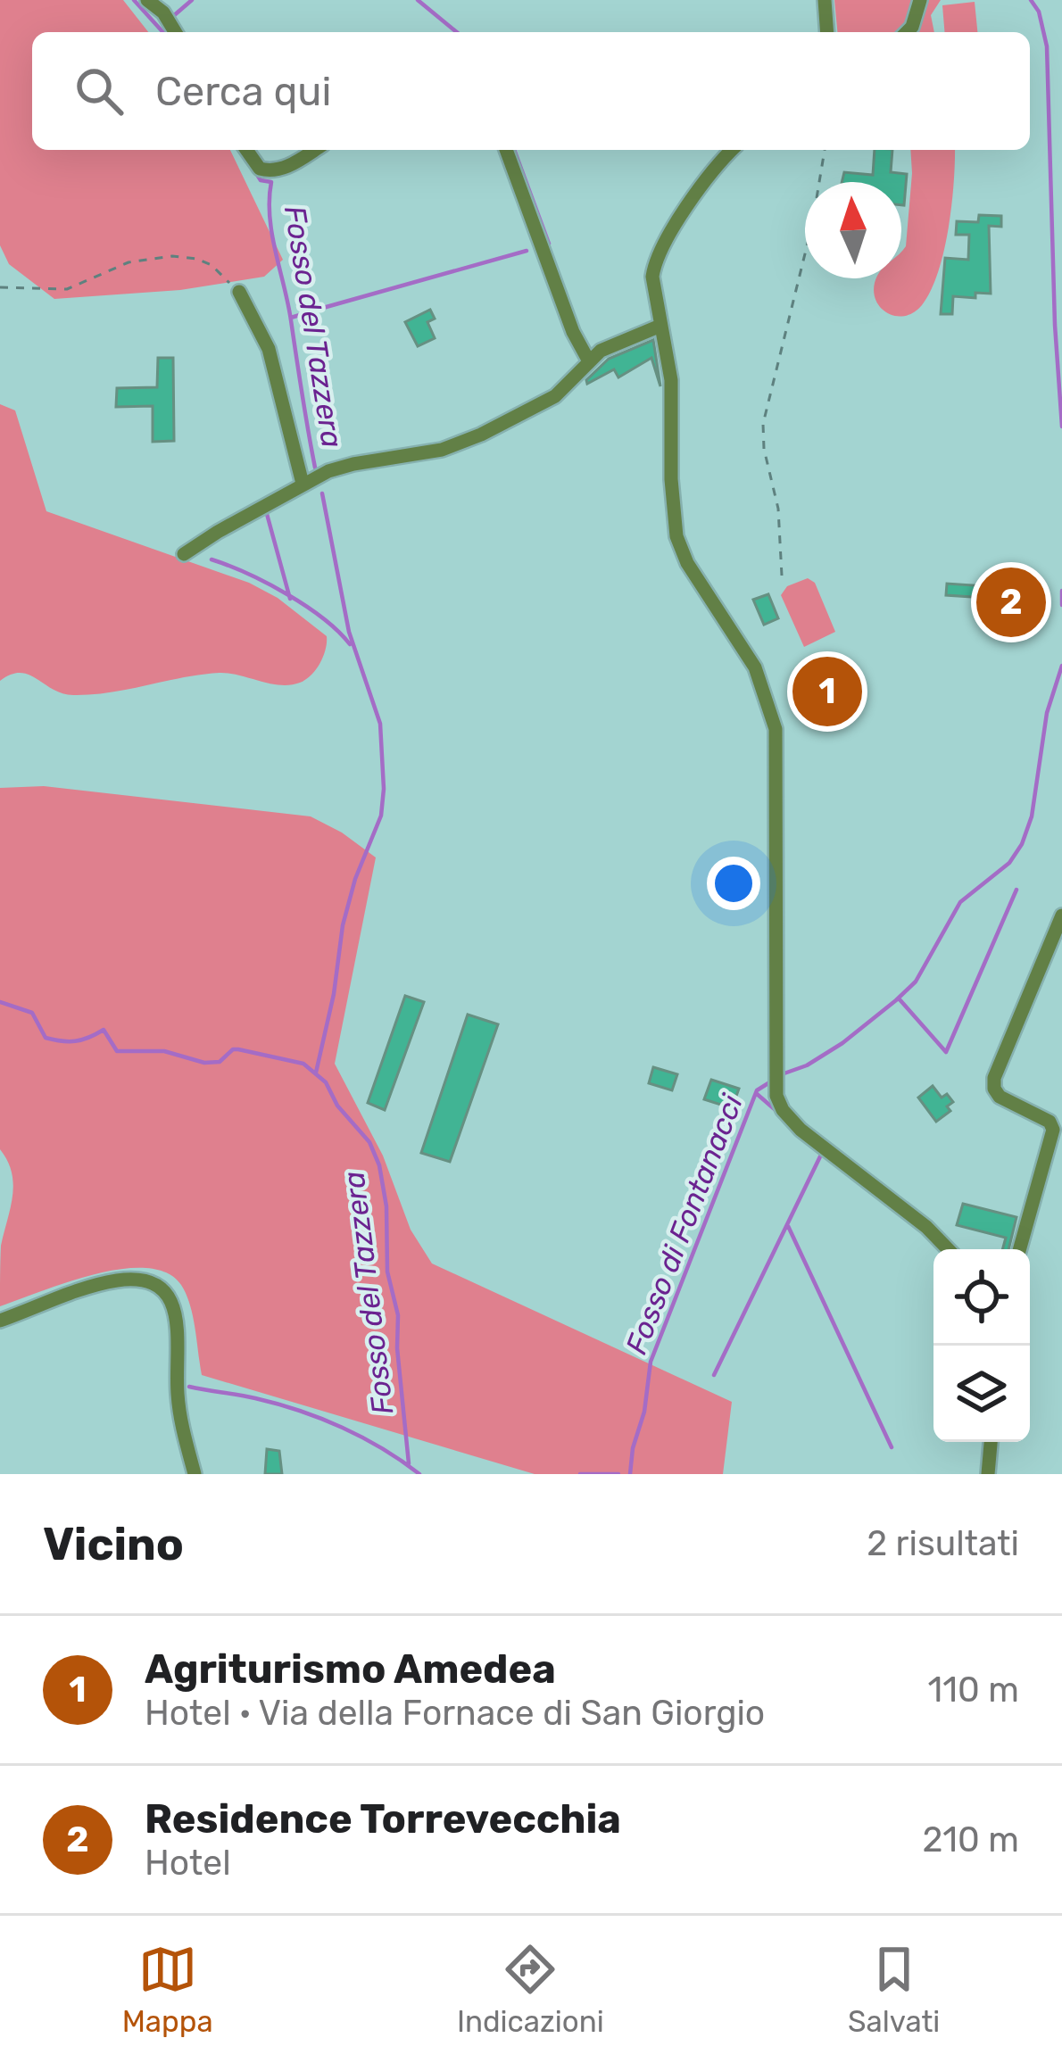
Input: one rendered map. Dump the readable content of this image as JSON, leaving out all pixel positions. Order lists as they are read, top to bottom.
{
  "water": ["Fosso del Tazzera", "Fosso di Fontanacci"],
  "north": "top",
  "page": {
    "search": "Cerca qui",
    "pins": ["2", "1"],
    "heading": ["Vicino", "2 risultati"],
    "list": [
      {
        "mark": "1",
        "name": "Agriturismo Amedea",
        "note": "Hotel · Via della Fornace di San Giorgio",
        "value": "110 m"
      },
      {
        "mark": "2",
        "name": "Residence Torrevecchia",
        "note": "Hotel",
        "value": "210 m"
      }
    ],
    "nav": ["Mappa", "Indicazioni", "Salvati"]
  }
}
